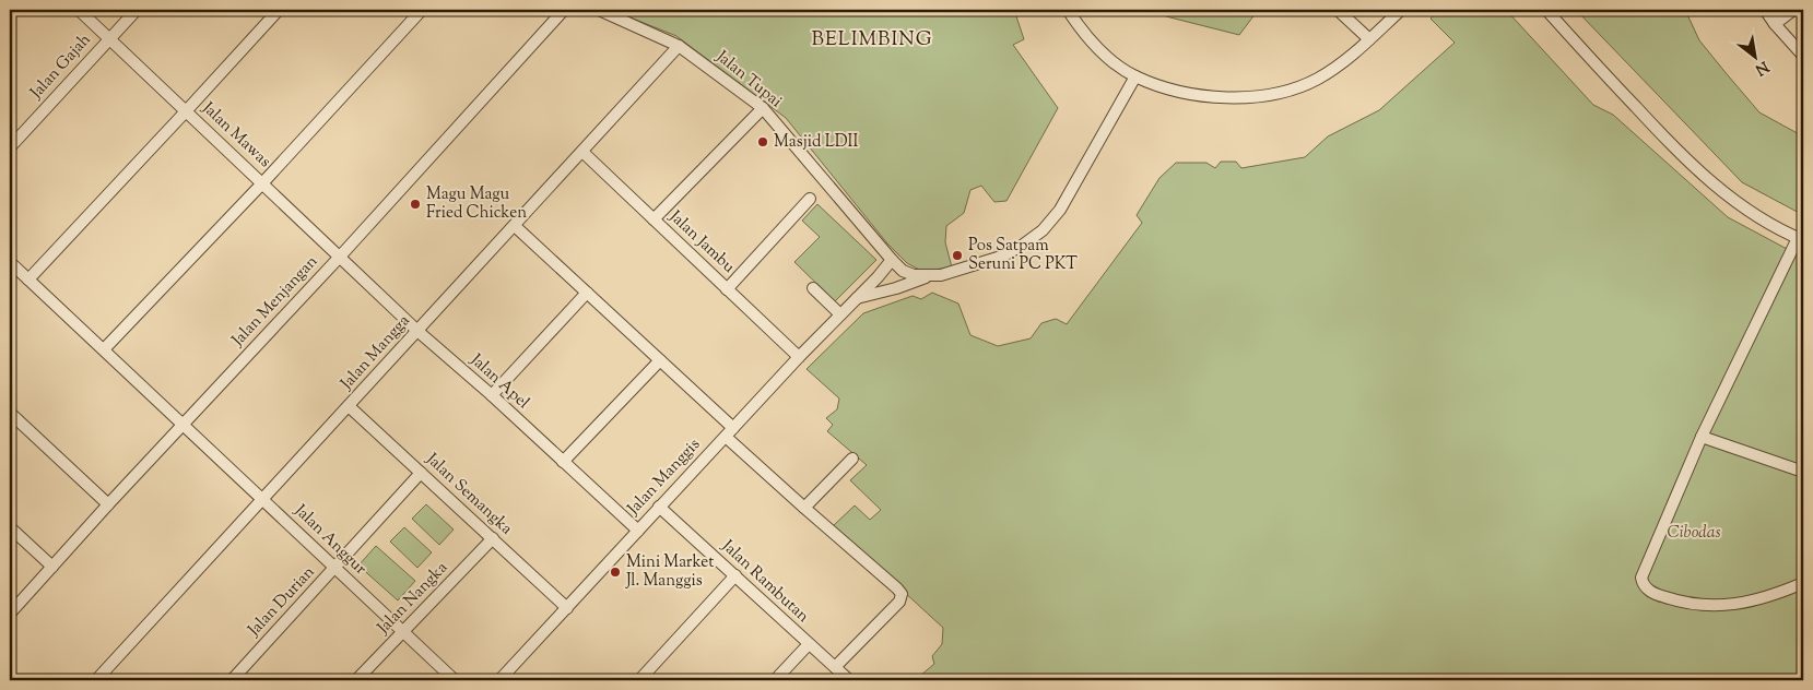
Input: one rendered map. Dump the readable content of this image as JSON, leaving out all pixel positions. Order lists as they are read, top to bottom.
{
  "streets": {
    "street": [
      "Jalan Gajah",
      "Jalan Tupai",
      "Jalan Mawas",
      "Jalan Jambu",
      "Jalan Menjangan",
      "Jalan Mangga",
      "Jalan Apel",
      "Jalan Manggis",
      "Jalan Semangka",
      "Jalan Anggur",
      "Jalan Rambutan",
      "Jalan Nangka",
      "Jalan Durian"
    ]
  },
  "crossings": [
    ["Jalan Gajah", "Jalan Mawas"],
    ["Jalan Tupai", "Jalan Mangga"],
    ["Jalan Tupai", "Jalan Manggis"],
    ["Jalan Mawas", "Jalan Menjangan"],
    ["Jalan Mawas", "Jalan Apel"],
    ["Jalan Jambu", "Jalan Mangga"],
    ["Jalan Jambu", "Jalan Manggis"],
    ["Jalan Menjangan", "Jalan Apel"],
    ["Jalan Menjangan", "Jalan Anggur"],
    ["Jalan Mangga", "Jalan Apel"],
    ["Jalan Mangga", "Jalan Semangka"],
    ["Jalan Mangga", "Jalan Anggur"],
    ["Jalan Apel", "Jalan Manggis"],
    ["Jalan Manggis", "Jalan Semangka"],
    ["Jalan Manggis", "Jalan Rambutan"],
    ["Jalan Semangka", "Jalan Nangka"],
    ["Jalan Semangka", "Jalan Durian"],
    ["Jalan Anggur", "Jalan Nangka"],
    ["Jalan Anggur", "Jalan Durian"]
  ],
  "districts": ["BELIMBING"],
  "parks": ["Cibodas"],
  "places": [
    "Masjid LDII",
    "Magu Magu Fried Chicken",
    "Pos Satpam Seruni PC PKT",
    "Mini Market Jl. Manggis"
  ],
  "north": "bottom right"
}
